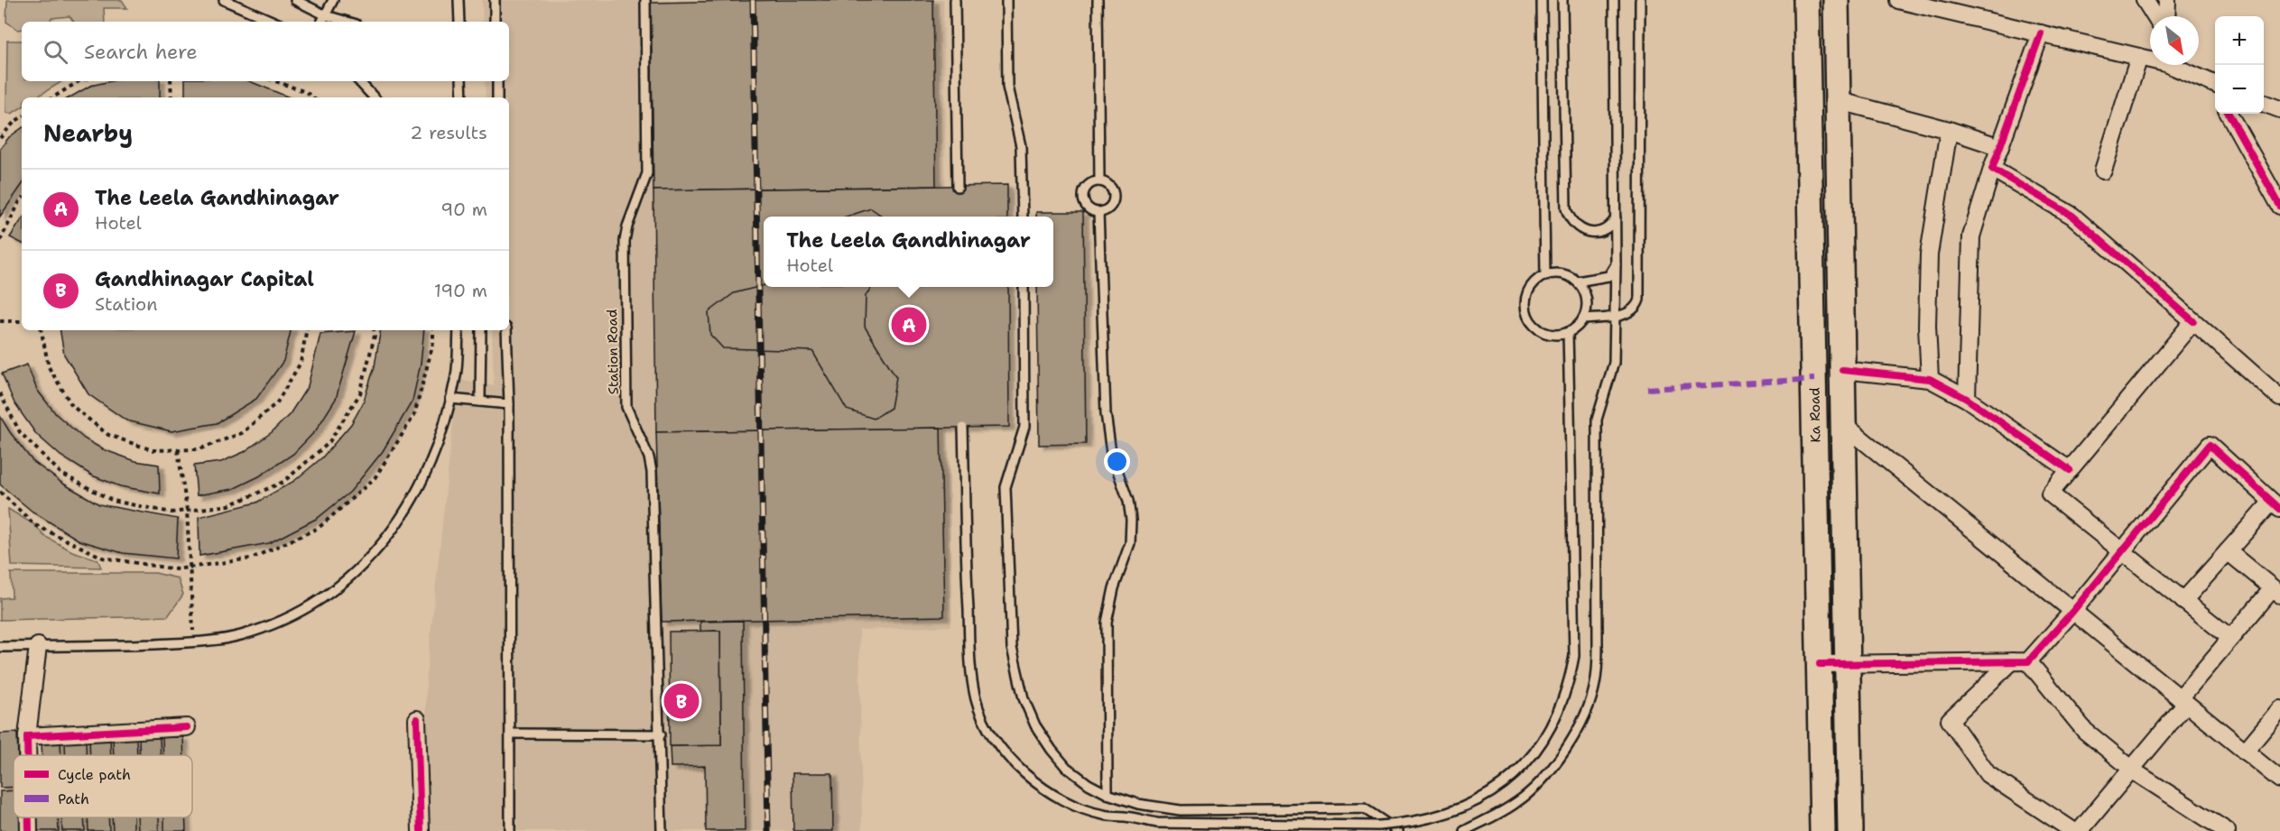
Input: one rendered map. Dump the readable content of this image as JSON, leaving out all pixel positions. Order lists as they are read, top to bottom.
{
  "streets": {
    "main road": ["Ka Road"],
    "lane": ["Station Road"]
  },
  "legend": ["Cycle path", "Path"],
  "north": "bottom right",
  "page": {
    "map_buttons": ["+", "−"],
    "search": "Search here",
    "heading": ["Nearby", "2 results"],
    "list": [
      {
        "mark": "A",
        "name": "The Leela Gandhinagar",
        "note": "Hotel",
        "value": "90 m"
      },
      {
        "mark": "B",
        "name": "Gandhinagar Capital",
        "note": "Station",
        "value": "190 m"
      }
    ],
    "popup": ["The Leela Gandhinagar", "Hotel"],
    "pins": ["A", "B"]
  }
}
